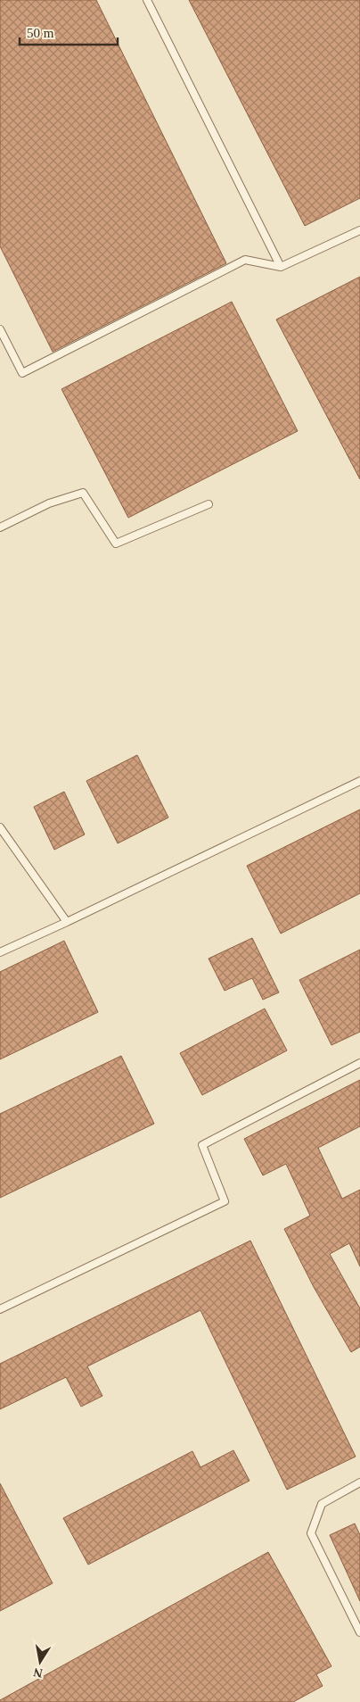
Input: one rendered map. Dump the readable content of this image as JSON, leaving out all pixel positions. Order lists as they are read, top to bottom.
{
  "scale_bar": "50 m",
  "north": "bottom"
}
